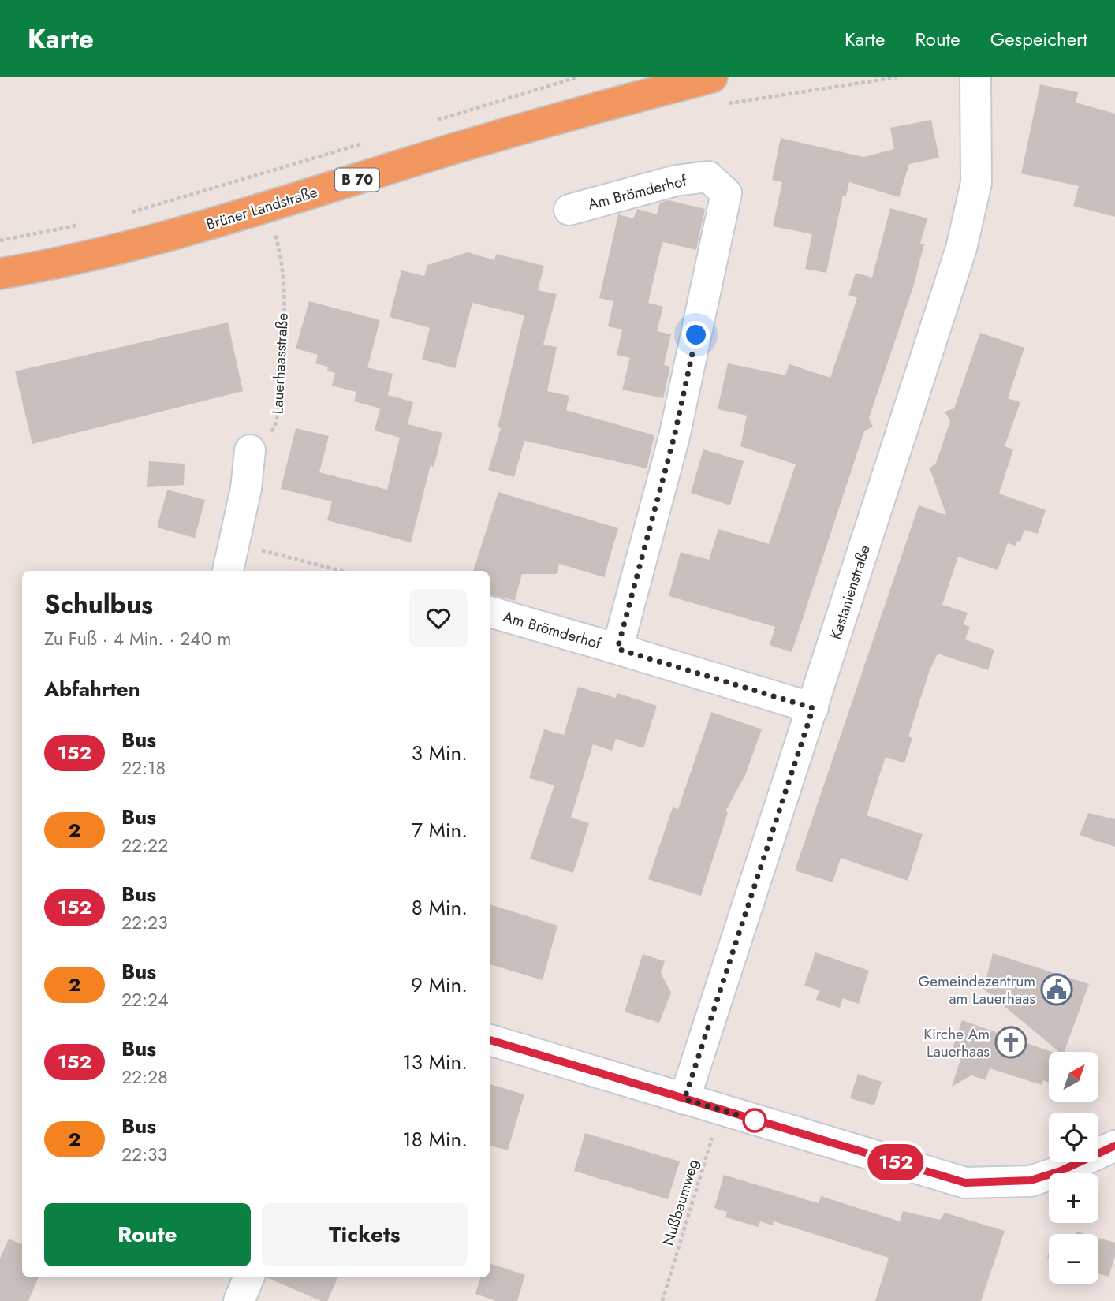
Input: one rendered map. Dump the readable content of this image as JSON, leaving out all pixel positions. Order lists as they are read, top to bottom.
{
  "streets": {
    "main road": ["B 70", "Brüner Landstraße"],
    "street": ["Am Brömderhof", "Kastanienstraße"],
    "path": ["Lauerhaasstraße", "Nußbaumweg"]
  },
  "crossings": [
    ["Am Brömderhof", "Kastanienstraße"],
    ["Brüner Landstraße", "Lauerhaasstraße"]
  ],
  "places": {
    "public building": ["Gemeindezentrum am Lauerhaas"],
    "church": ["Kirche Am Lauerhaas"]
  },
  "lines": ["bus line 152"],
  "north": "top right",
  "page": {
    "header": "Karte",
    "nav": ["Karte", "Route", "Gespeichert"],
    "on_map": "152",
    "heading": [
      ["Schulbus", "Zu Fuß · 4 Min. · 240 m"],
      "Abfahrten"
    ],
    "list": [
      {
        "mark": "152",
        "name": "Bus",
        "note": "22:18",
        "value": "3 Min."
      },
      {
        "mark": "2",
        "name": "Bus",
        "note": "22:22",
        "value": "7 Min."
      },
      {
        "mark": "152",
        "name": "Bus",
        "note": "22:23",
        "value": "8 Min."
      },
      {
        "mark": "2",
        "name": "Bus",
        "note": "22:24",
        "value": "9 Min."
      },
      {
        "mark": "152",
        "name": "Bus",
        "note": "22:28",
        "value": "13 Min."
      },
      {
        "mark": "2",
        "name": "Bus",
        "note": "22:33",
        "value": "18 Min."
      }
    ],
    "map_buttons": ["+", "−"],
    "buttons": ["Route", "Tickets"]
  }
}
